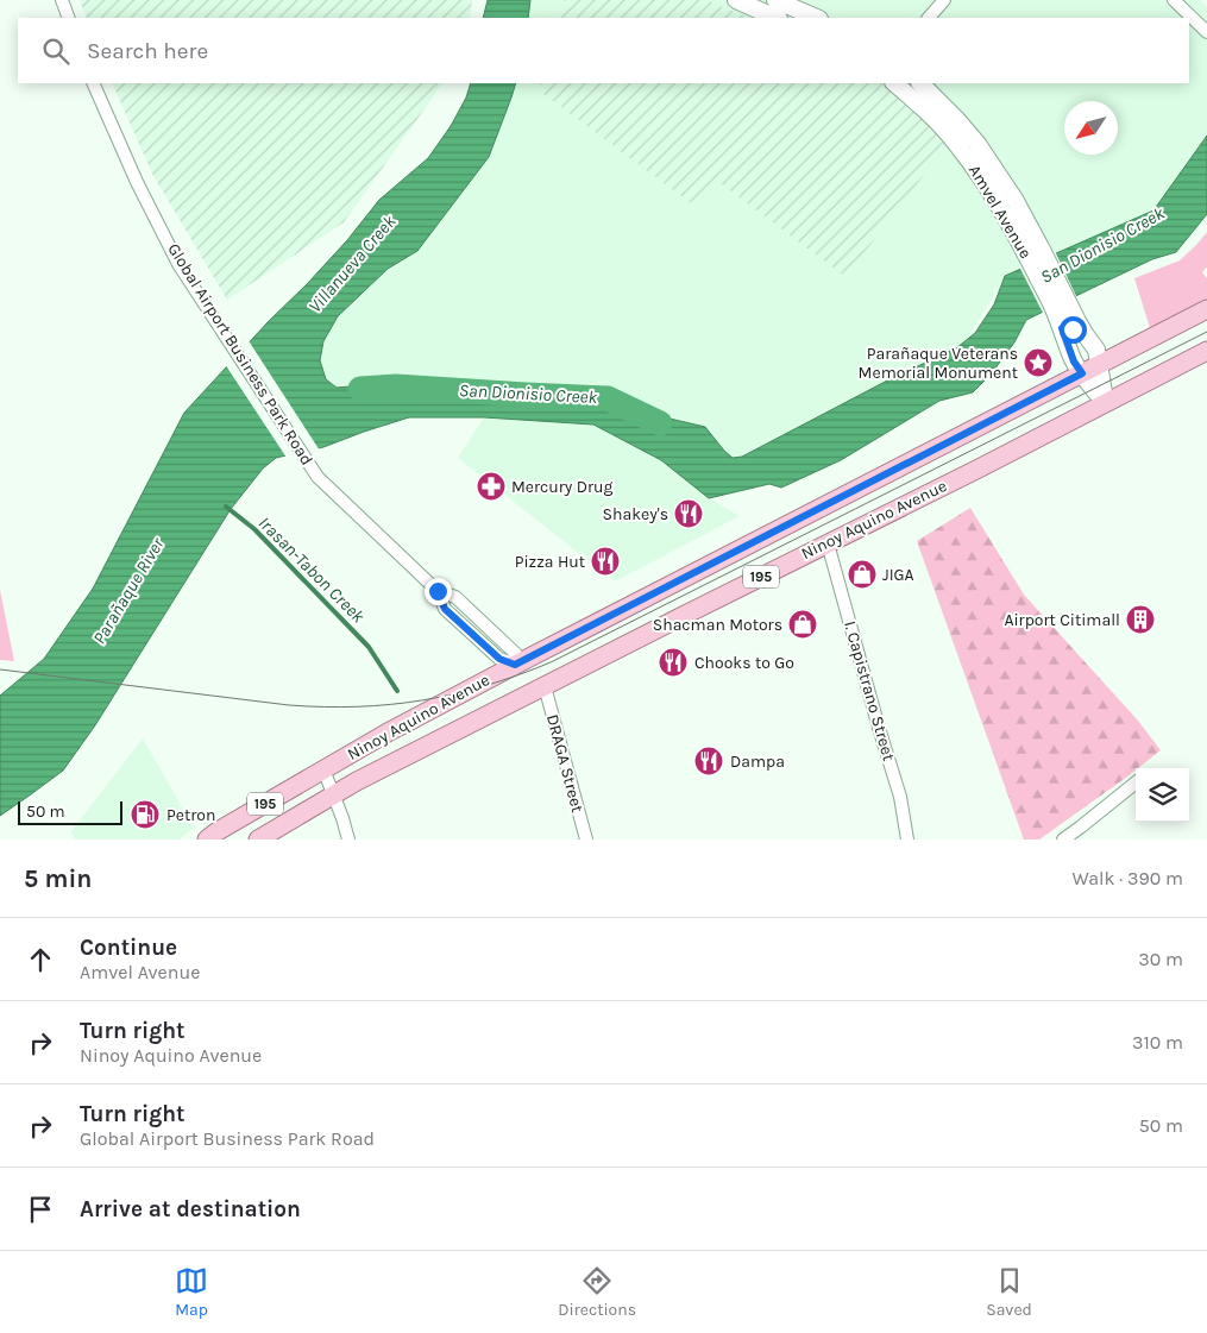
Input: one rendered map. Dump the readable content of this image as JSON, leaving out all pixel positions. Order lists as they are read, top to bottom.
{
  "streets": {
    "main road": ["Amvel Avenue", "Ninoy Aquino Avenue", "195"],
    "street": ["Global Airport Business Park Road", "I. Capistrano Street", "DRAGA Street"]
  },
  "crossings": [
    ["Amvel Avenue", "Ninoy Aquino Avenue"],
    ["Global Airport Business Park Road", "Ninoy Aquino Avenue"],
    ["Ninoy Aquino Avenue", "I. Capistrano Street"],
    ["Ninoy Aquino Avenue", "DRAGA Street"]
  ],
  "water": [
    "San Dionisio Creek",
    "Villanueva Creek",
    "Irasan-Tabon Creek",
    "Parañaque River"
  ],
  "places": {
    "place": ["Parañaque Veterans Memorial Monument"],
    "pharmacy": ["Mercury Drug"],
    "restaurant": [
      "Shakey's",
      "Pizza Hut",
      "Chooks to Go",
      "Dampa"
    ],
    "shop": ["JIGA", "Shacman Motors"],
    "building": ["Airport Citimall"],
    "fuel station": ["Petron"]
  },
  "scale_bar": "50 m",
  "north": "bottom left",
  "page": {
    "search": "Search here",
    "scale": "50 m",
    "heading": ["5 min", "Walk · 390 m"],
    "list": [
      ["Continue", "Amvel Avenue", "30 m"],
      ["Turn right", "Ninoy Aquino Avenue", "310 m"],
      ["Turn right", "Global Airport Business Park Road", "50 m"],
      "Arrive at destination"
    ],
    "nav": ["Map", "Directions", "Saved"]
  }
}
